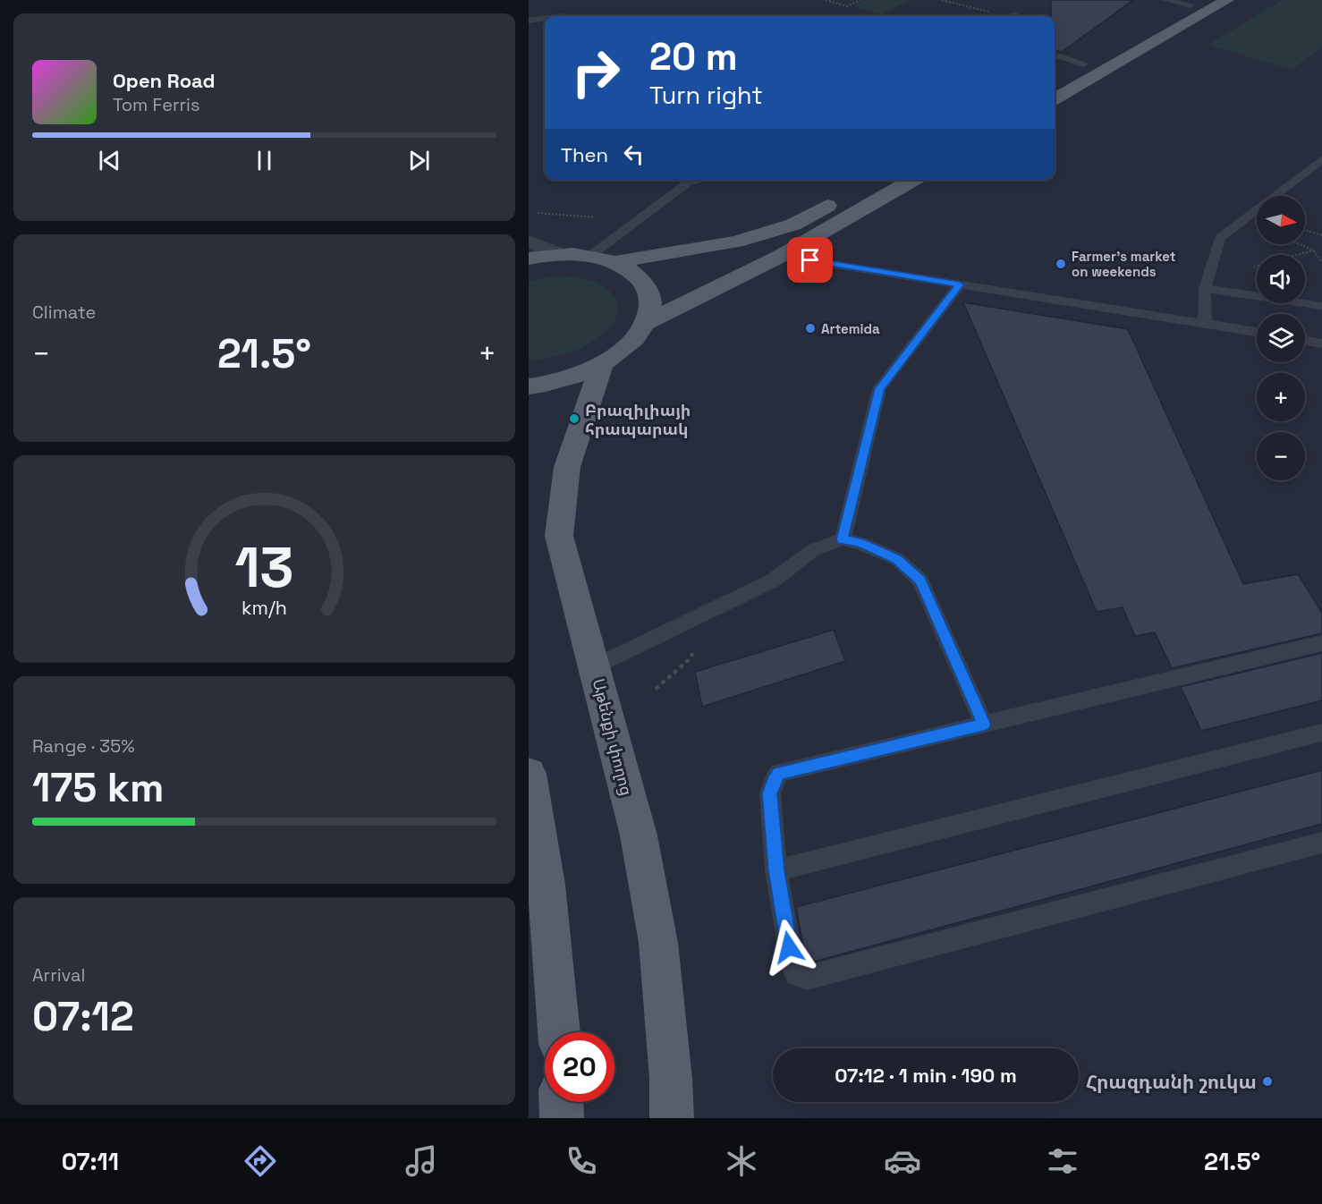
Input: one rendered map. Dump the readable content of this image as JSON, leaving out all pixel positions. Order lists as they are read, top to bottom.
{
  "streets": {
    "main road": ["Աթենքի փողոց"]
  },
  "places": [
    "Farmer's market on weekends",
    "Artemida",
    "Բրազիլիայի հրապարակ",
    "Հրազդանի շուկա"
  ],
  "north": "right",
  "page": {
    "turn": ["20 m", "Turn right"],
    "song": ["Open Road", "Tom Ferris"],
    "then": "Then",
    "map_buttons": ["+", "−"],
    "tile": [
      "Climate",
      ["Range · 35%", "175 km"],
      ["Arrival", "07:12"]
    ],
    "heat": ["−", "21.5°", "+"],
    "limit": "20",
    "trip": "07:12 · 1 min · 190 m",
    "tabs": ["07:11", "21.5°"],
    "gauge": ["13", "km/h"]
  }
}
